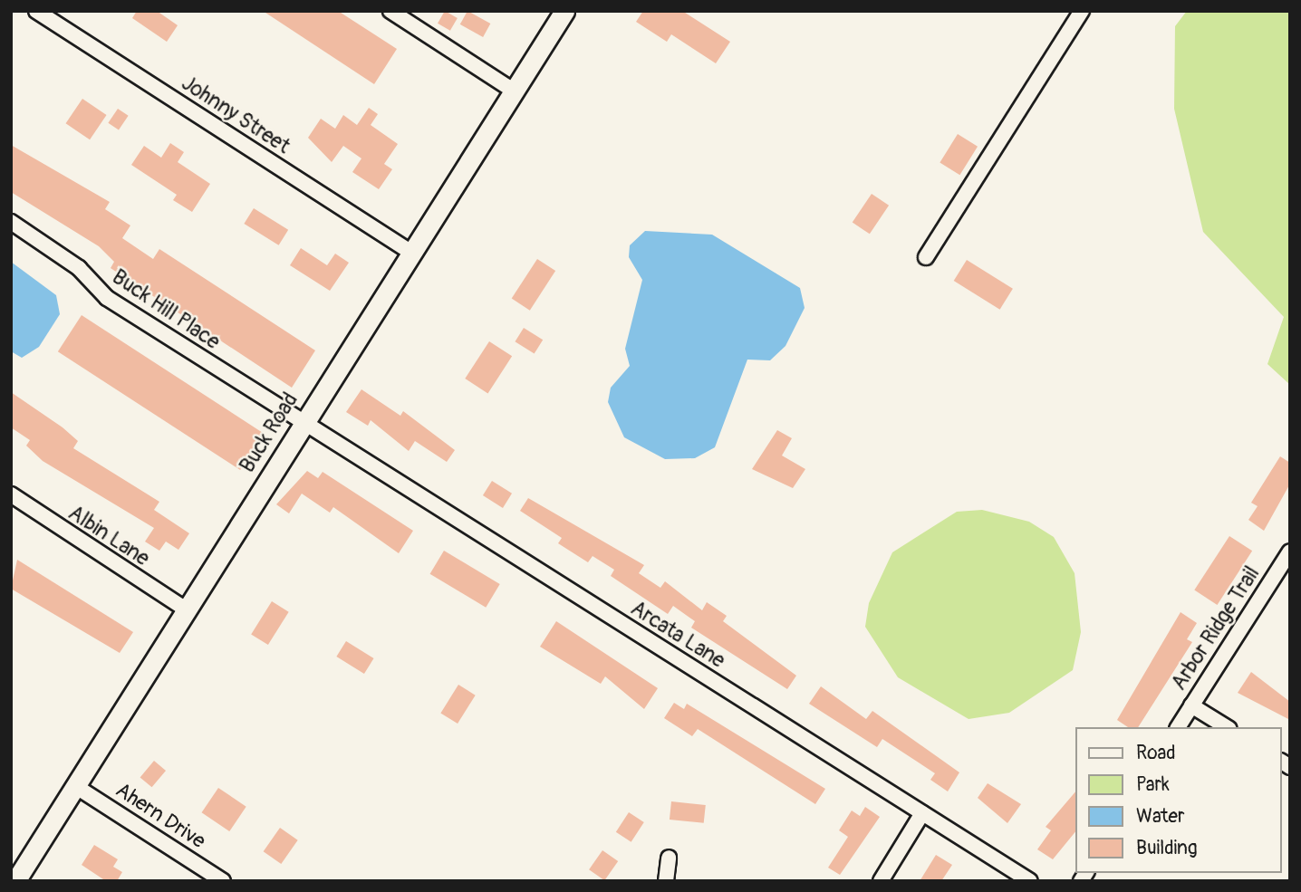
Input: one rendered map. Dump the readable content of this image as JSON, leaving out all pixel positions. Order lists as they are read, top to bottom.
{
  "streets": {
    "street": [
      "Johnny Street",
      "Buck Hill Place",
      "Buck Road",
      "Albin Lane",
      "Arbor Ridge Trail",
      "Arcata Lane",
      "Ahern Drive"
    ]
  },
  "crossings": [
    ["Johnny Street", "Buck Road"],
    ["Buck Hill Place", "Buck Road"],
    ["Buck Hill Place", "Arcata Lane"],
    ["Buck Road", "Albin Lane"],
    ["Buck Road", "Arcata Lane"],
    ["Buck Road", "Ahern Drive"]
  ],
  "legend": [
    "Road",
    "Park",
    "Water",
    "Building"
  ]
}
